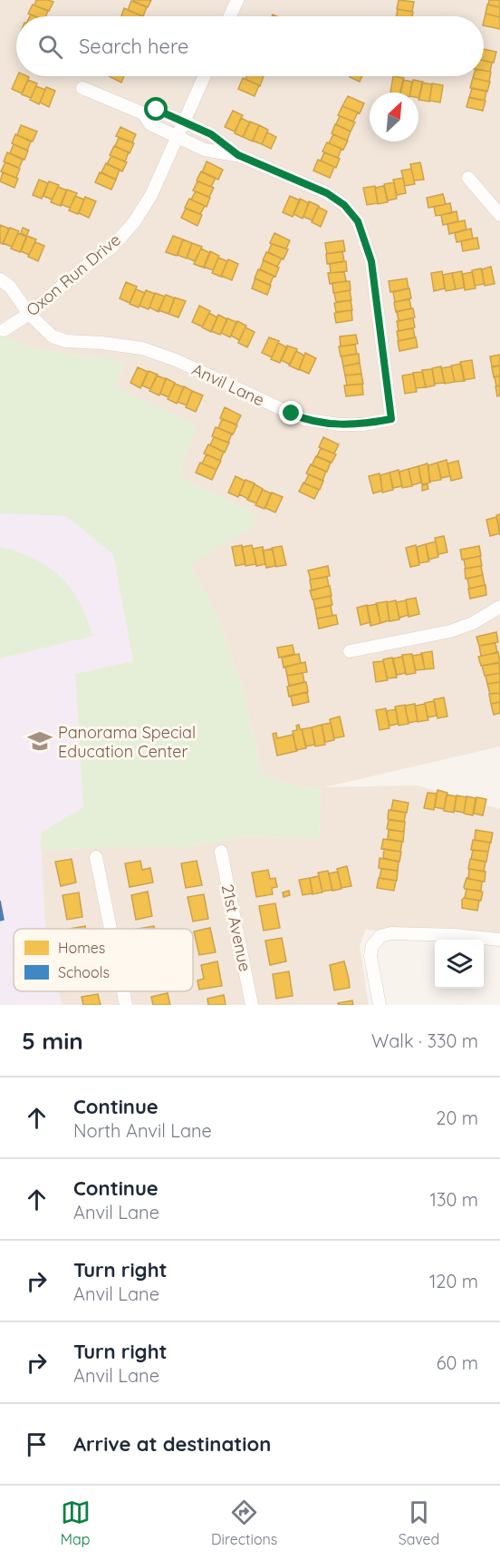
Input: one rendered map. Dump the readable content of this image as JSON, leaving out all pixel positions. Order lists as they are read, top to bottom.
{
  "streets": {
    "street": ["Oxon Run Drive", "Anvil Lane", "21st Avenue"]
  },
  "crossings": [
    ["Oxon Run Drive", "Anvil Lane"]
  ],
  "places": {
    "school or university": ["Panorama Special Education Center"]
  },
  "legend": ["Homes", "Schools"],
  "north": "top right",
  "page": {
    "search": "Search here",
    "heading": ["5 min", "Walk · 330 m"],
    "list": [
      ["Continue", "North Anvil Lane", "20 m"],
      ["Continue", "Anvil Lane", "130 m"],
      ["Turn right", "Anvil Lane", "120 m"],
      ["Turn right", "Anvil Lane", "60 m"],
      "Arrive at destination"
    ],
    "nav": ["Map", "Directions", "Saved"]
  }
}
